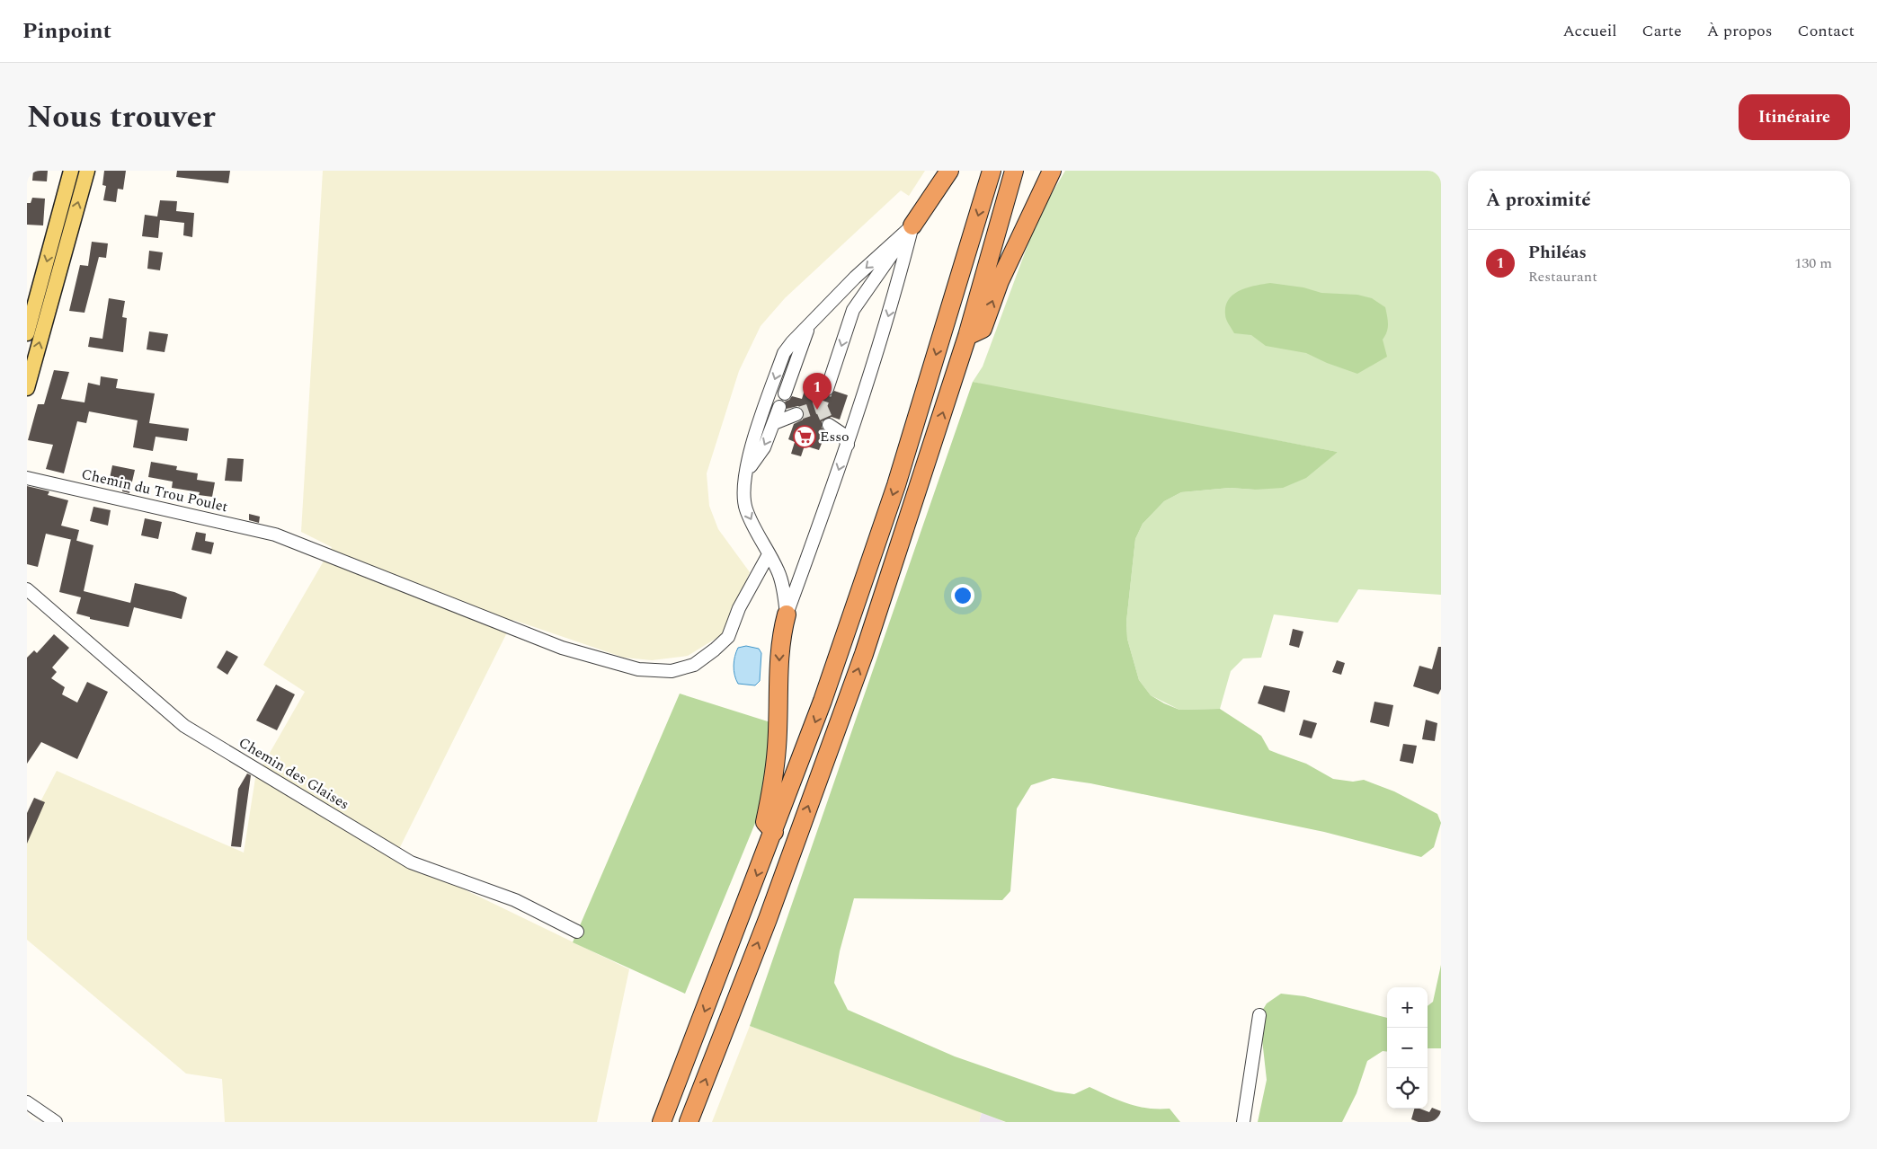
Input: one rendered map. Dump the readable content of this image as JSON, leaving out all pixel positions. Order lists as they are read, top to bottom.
{
  "streets": {
    "street": ["Chemin du Trou Poulet", "Chemin des Glaises"]
  },
  "places": {
    "supermarket": ["Esso"]
  },
  "page": {
    "header": "Pinpoint",
    "nav": [
      "Accueil",
      "Carte",
      "À propos",
      "Contact"
    ],
    "title": "Nous trouver",
    "buttons": "Itinéraire",
    "heading": "À proximité",
    "list": [
      {
        "mark": "1",
        "name": "Philéas",
        "note": "Restaurant",
        "value": "130 m"
      }
    ],
    "pins": "1",
    "map_buttons": ["+", "−"]
  }
}
